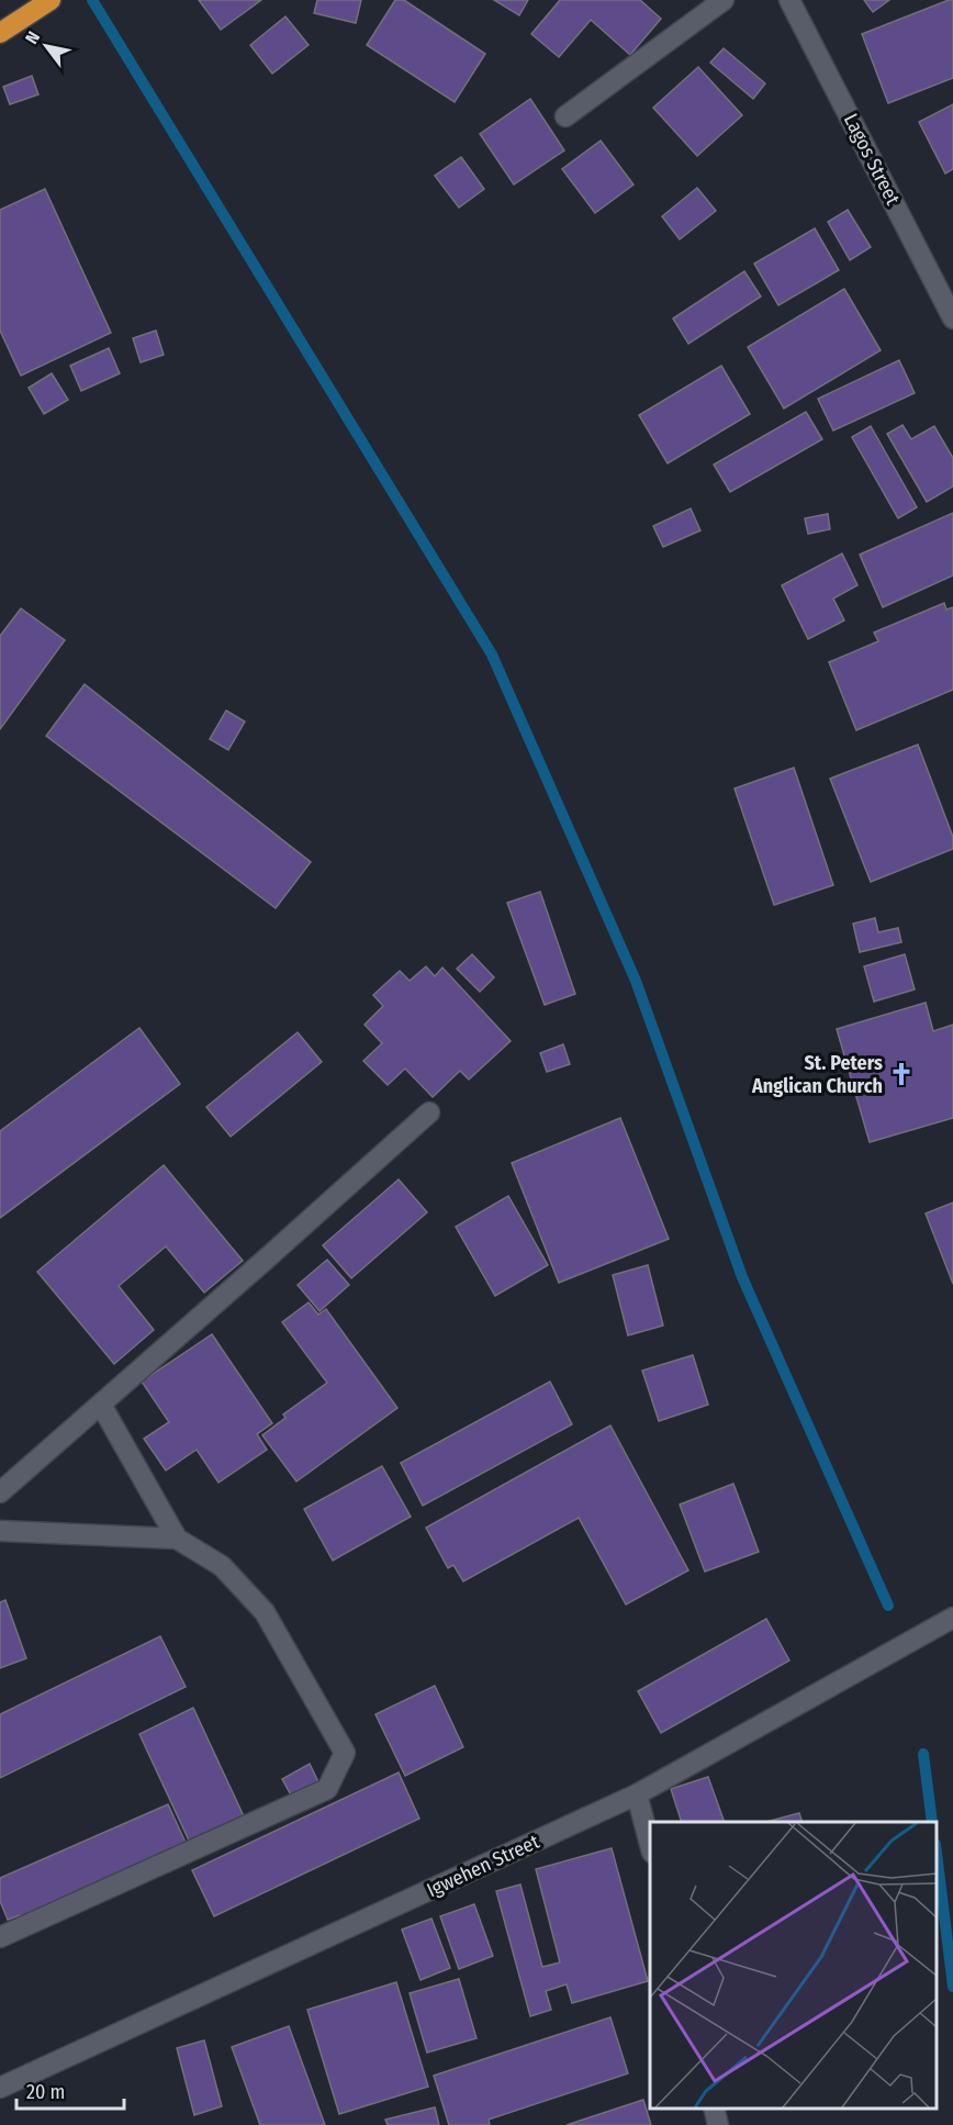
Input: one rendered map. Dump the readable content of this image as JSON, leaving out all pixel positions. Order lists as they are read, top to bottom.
{
  "streets": {
    "street": ["Lagos Street", "Igwehen Street"]
  },
  "places": {
    "church": ["St. Peters Anglican Church"]
  },
  "scale_bar": "20 m",
  "north": "top left"
}
